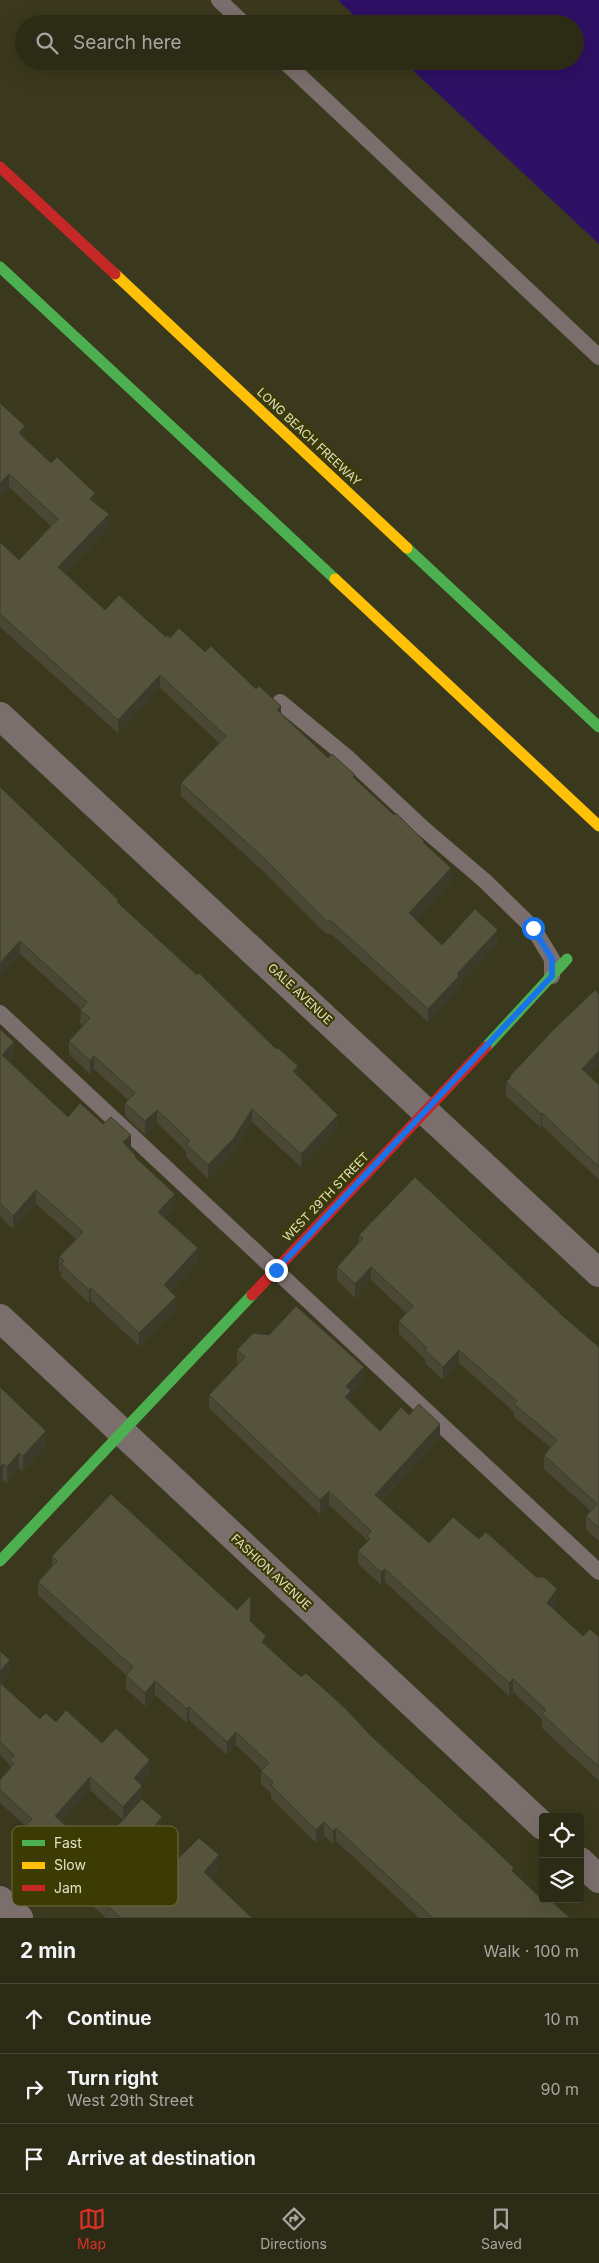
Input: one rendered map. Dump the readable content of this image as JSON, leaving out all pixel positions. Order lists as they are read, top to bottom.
{
  "streets": {
    "main road": ["LONG BEACH FREEWAY", "WEST 29TH STREET"],
    "street": ["GALE AVENUE", "FASHION AVENUE"]
  },
  "crossings": [
    ["GALE AVENUE", "WEST 29TH STREET"],
    ["WEST 29TH STREET", "FASHION AVENUE"]
  ],
  "legend": ["Fast", "Slow", "Jam"],
  "page": {
    "search": "Search here",
    "heading": ["2 min", "Walk · 100 m"],
    "list": [
      ["Continue", "10 m"],
      ["Turn right", "West 29th Street", "90 m"],
      "Arrive at destination"
    ],
    "nav": ["Map", "Directions", "Saved"]
  }
}
